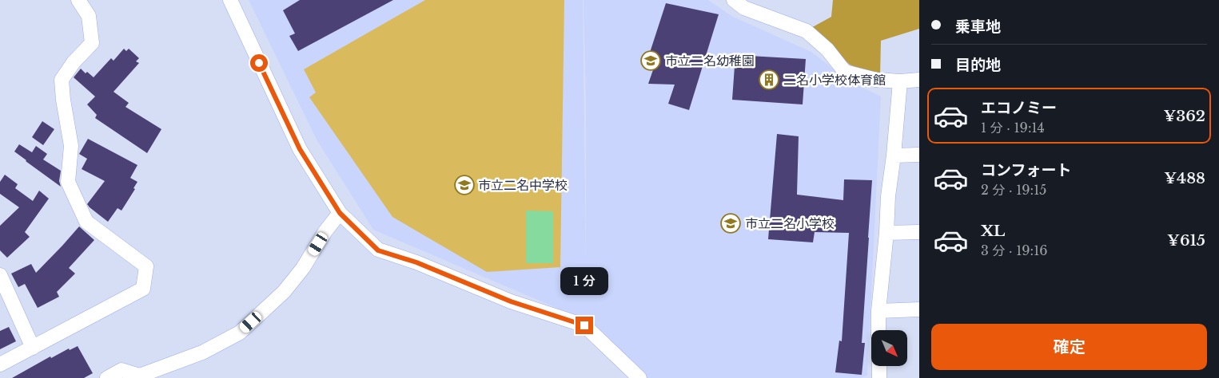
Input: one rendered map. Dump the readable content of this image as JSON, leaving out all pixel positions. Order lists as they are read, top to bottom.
{
  "places": {
    "school or university": ["市立二名幼稚園", "市立二名中学校", "市立二名小学校"],
    "building": ["二名小学校体育館"]
  },
  "north": "bottom right",
  "page": {
    "banner": ["乗車地", "目的地"],
    "list": [
      {
        "name": "エコノミー",
        "note": "1 分 · 19:14",
        "value": "¥362"
      },
      {
        "name": "コンフォート",
        "note": "2 分 · 19:15",
        "value": "¥488"
      },
      {
        "name": "XL",
        "note": "3 分 · 19:16",
        "value": "¥615"
      }
    ],
    "bubble": "1 分",
    "buttons": "確定"
  }
}
